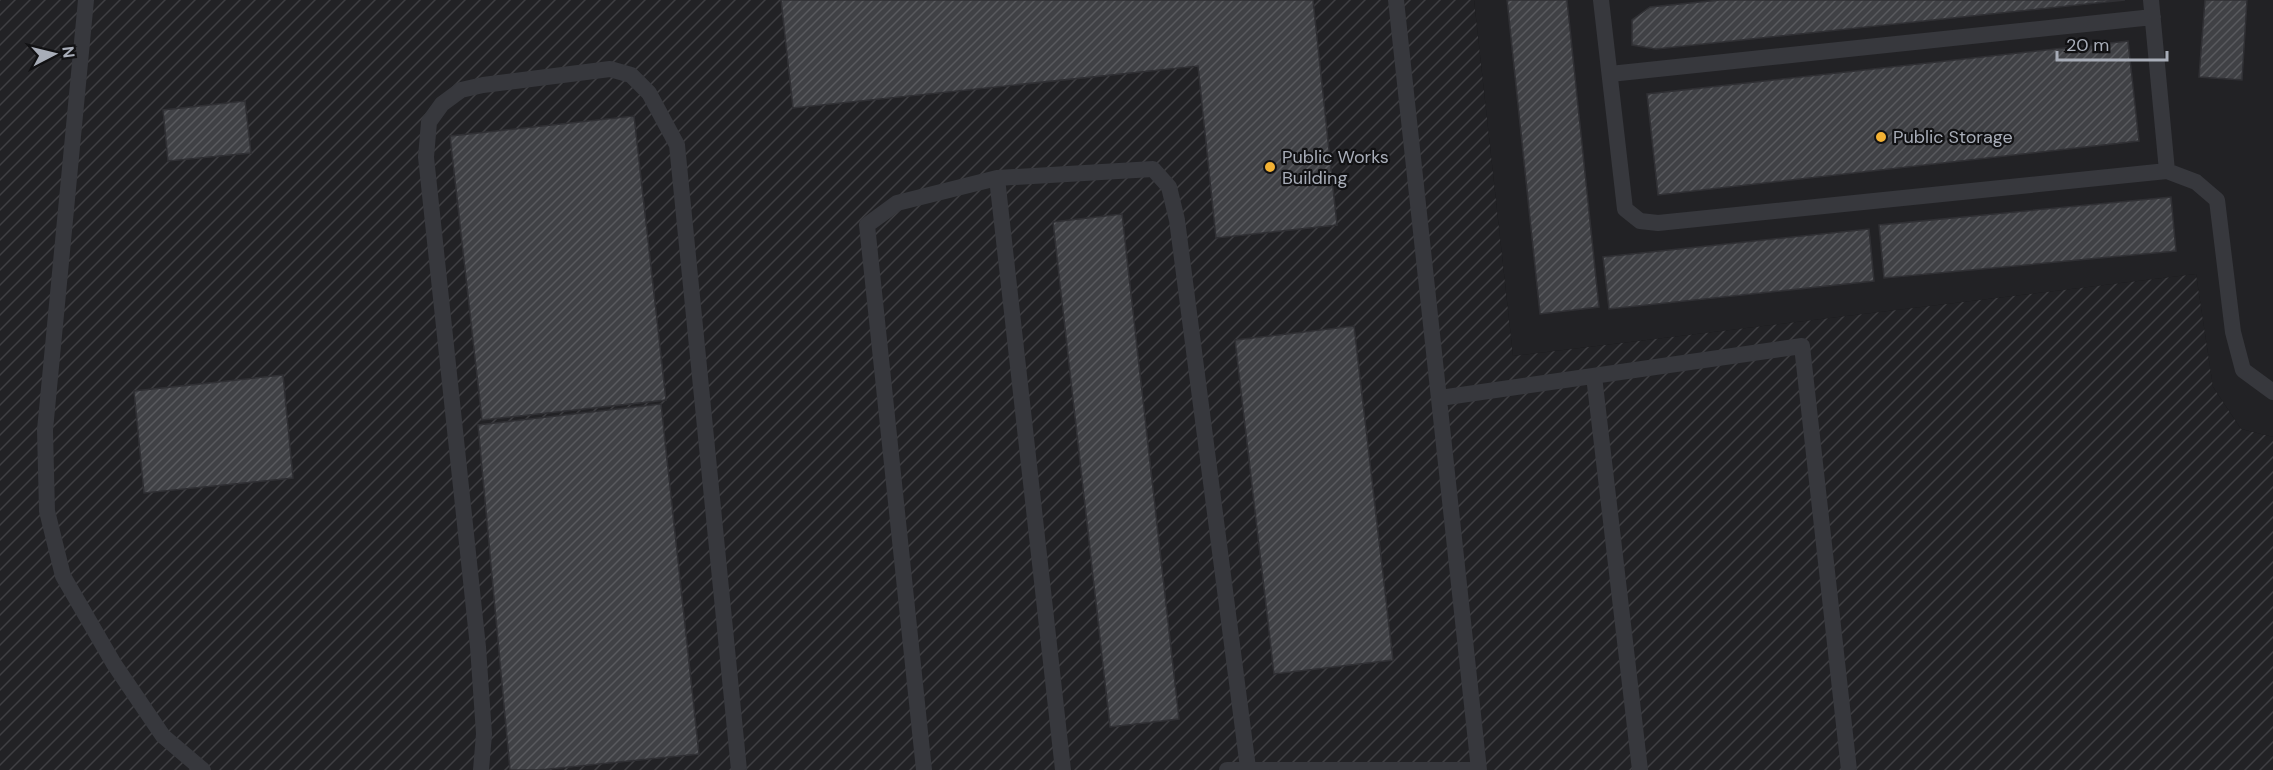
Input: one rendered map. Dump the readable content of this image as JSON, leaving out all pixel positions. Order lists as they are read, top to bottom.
{
  "places": ["Public Storage", "Public Works Building"],
  "scale_bar": "20 m",
  "north": "right"
}
